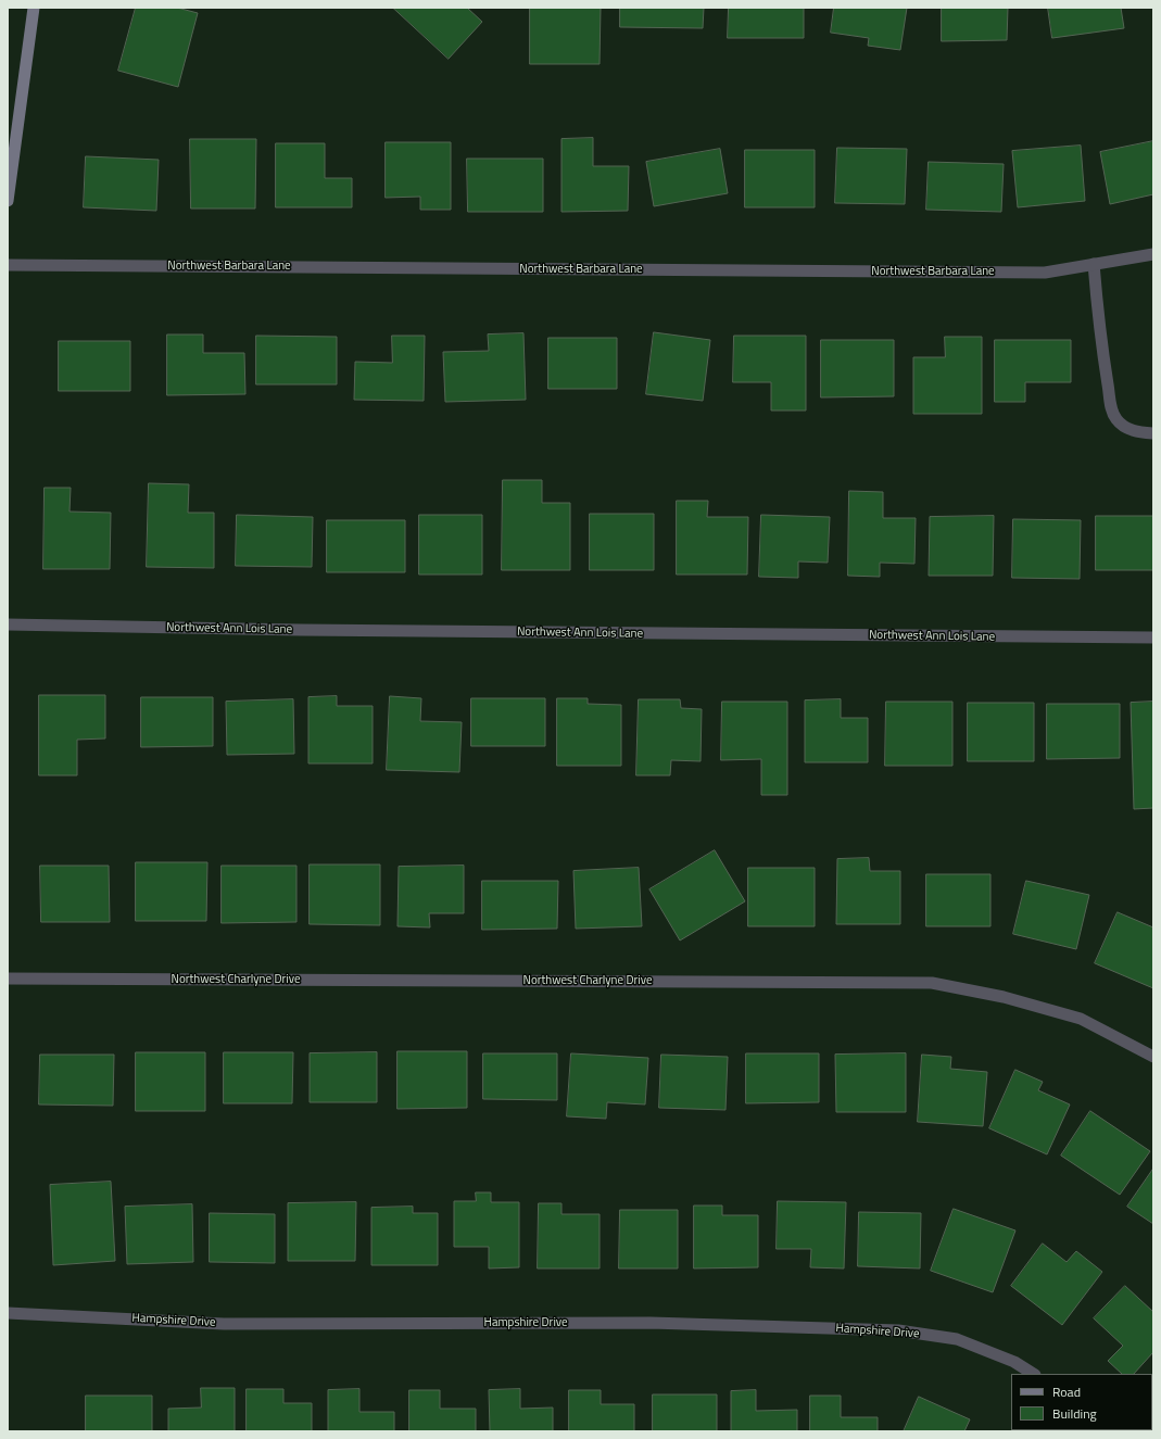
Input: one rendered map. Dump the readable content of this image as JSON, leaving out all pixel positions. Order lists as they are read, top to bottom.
{
  "streets": {
    "street": [
      "Northwest Barbara Lane",
      "Northwest Ann Lois Lane",
      "Northwest Charlyne Drive",
      "Hampshire Drive"
    ]
  },
  "legend": ["Road", "Building"]
}
